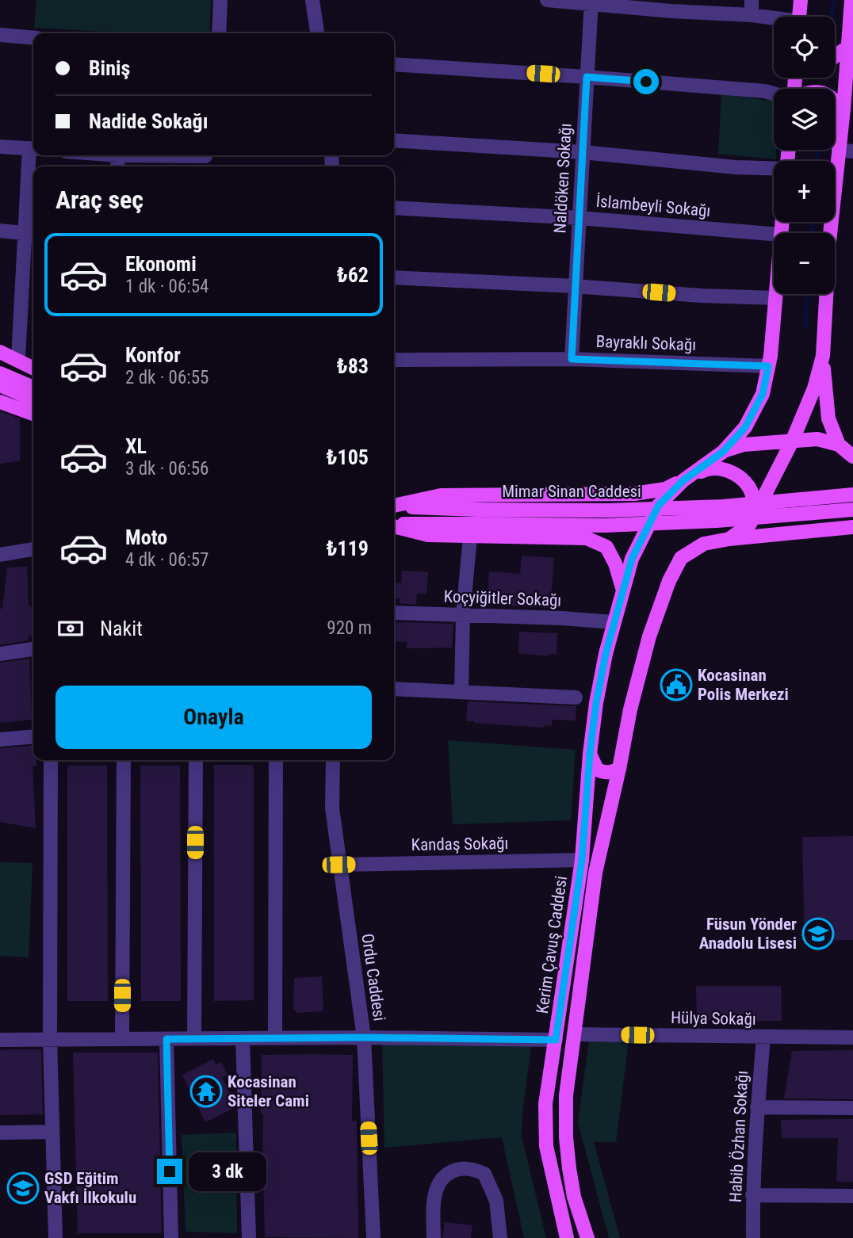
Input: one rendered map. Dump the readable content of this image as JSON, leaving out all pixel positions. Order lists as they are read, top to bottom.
{
  "streets": {
    "main road": ["Mimar Sinan Caddesi", "Kerim Çavuş Caddesi"],
    "street": [
      "Naldöken Sokağı",
      "İslambeyli Sokağı",
      "Bayraklı Sokağı",
      "Koçyiğitler Sokağı",
      "Kandaş Sokağı",
      "Ordu Caddesi",
      "Hülya Sokağı",
      "Habib Özhan Sokağı"
    ]
  },
  "crossings": [
    ["Naldöken Sokağı", "İslambeyli Sokağı"],
    ["Naldöken Sokağı", "Bayraklı Sokağı"],
    ["Koçyiğitler Sokağı", "Kerim Çavuş Caddesi"],
    ["Kandaş Sokağı", "Kerim Çavuş Caddesi"],
    ["Kandaş Sokağı", "Ordu Caddesi"],
    ["Kerim Çavuş Caddesi", "Hülya Sokağı"],
    ["Hülya Sokağı", "Habib Özhan Sokağı"]
  ],
  "places": {
    "public building": ["Kocasinan Polis Merkezi"],
    "school or university": ["Füsun Yönder Anadolu Lisesi", "GSD Eğitim Vakfı İlkokulu"],
    "temple": ["Kocasinan Siteler Cami"]
  },
  "page": {
    "map_buttons": ["+", "−"],
    "banner": ["Biniş", "Nadide Sokağı"],
    "heading": "Araç seç",
    "list": [
      {
        "name": "Ekonomi",
        "note": "1 dk · 06:54",
        "value": "₺62"
      },
      {
        "name": "Konfor",
        "note": "2 dk · 06:55",
        "value": "₺83"
      },
      {
        "name": "XL",
        "note": "3 dk · 06:56",
        "value": "₺105"
      },
      {
        "name": "Moto",
        "note": "4 dk · 06:57",
        "value": "₺119"
      }
    ],
    "pay": ["Nakit", "920 m"],
    "buttons": "Onayla",
    "bubble": "3 dk"
  }
}
